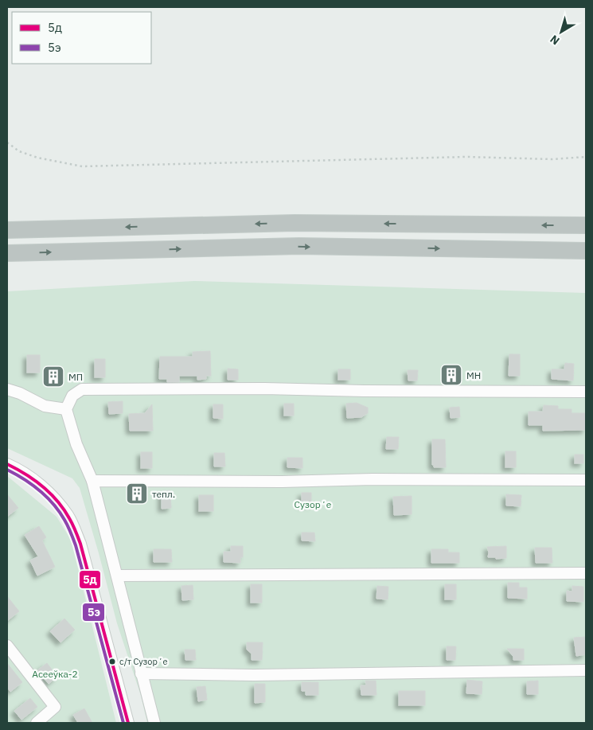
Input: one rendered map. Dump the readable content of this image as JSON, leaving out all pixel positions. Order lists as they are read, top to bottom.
{
  "parks": ["Сузорʼе", "Асееўка-2"],
  "places": {
    "building": ["МН", "МП", "тепл."],
    "other": ["с/т Сузорʼе"]
  },
  "lines": ["transit line 5д", "transit line 5э"],
  "legend": ["5д", "5э"],
  "north": "bottom left"
}
